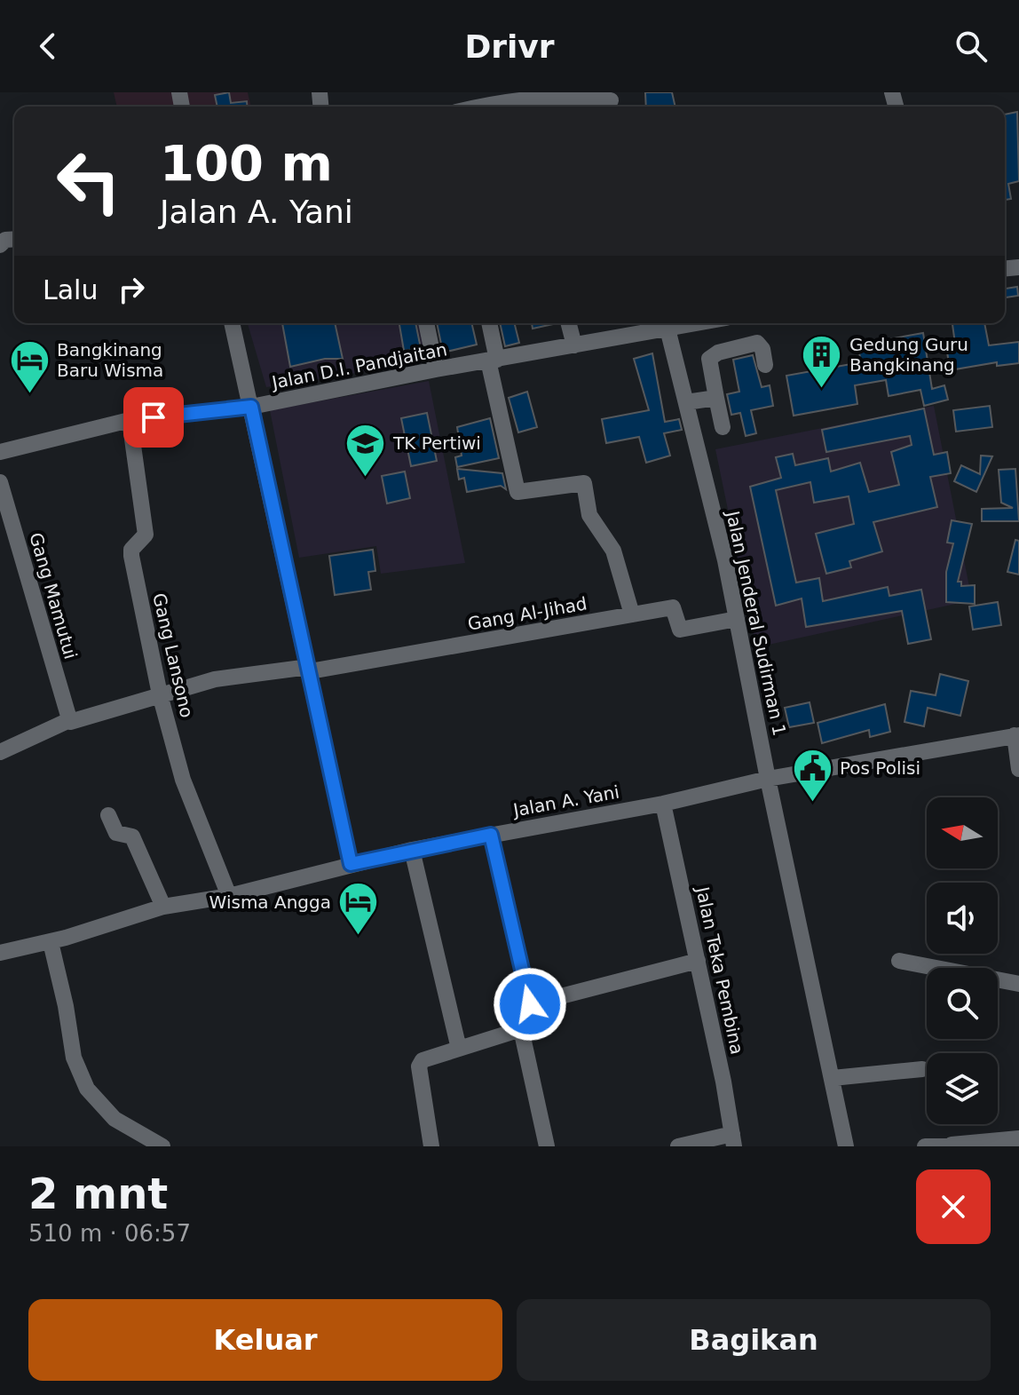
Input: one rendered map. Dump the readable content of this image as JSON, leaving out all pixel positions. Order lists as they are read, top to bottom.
{
  "streets": {
    "street": [
      "Jalan D.I. Pandjaitan",
      "Gang Mamutui",
      "Gang Al-Jihad",
      "Jalan Jenderal Sudirman 1",
      "Gang Lansono",
      "Jalan A. Yani",
      "Jalan Teka Pembina"
    ]
  },
  "crossings": [
    ["Jalan D.I. Pandjaitan", "Jalan Jenderal Sudirman 1"],
    ["Jalan D.I. Pandjaitan", "Gang Lansono"],
    ["Gang Al-Jihad", "Jalan Jenderal Sudirman 1"],
    ["Jalan Jenderal Sudirman 1", "Jalan A. Yani"],
    ["Gang Lansono", "Jalan A. Yani"],
    ["Jalan A. Yani", "Jalan Teka Pembina"]
  ],
  "places": {
    "building": ["Gedung Guru Bangkinang"],
    "hotel": ["Bangkinang Baru Wisma", "Wisma Angga"],
    "school or university": ["TK Pertiwi"],
    "public building": ["Pos Polisi"]
  },
  "north": "left",
  "page": {
    "header": "Drivr",
    "turn": ["100 m", "Jalan A. Yani"],
    "then": "Lalu",
    "heading": ["2 mnt", "510 m · 06:57"],
    "buttons": ["Keluar", "Bagikan"]
  }
}
